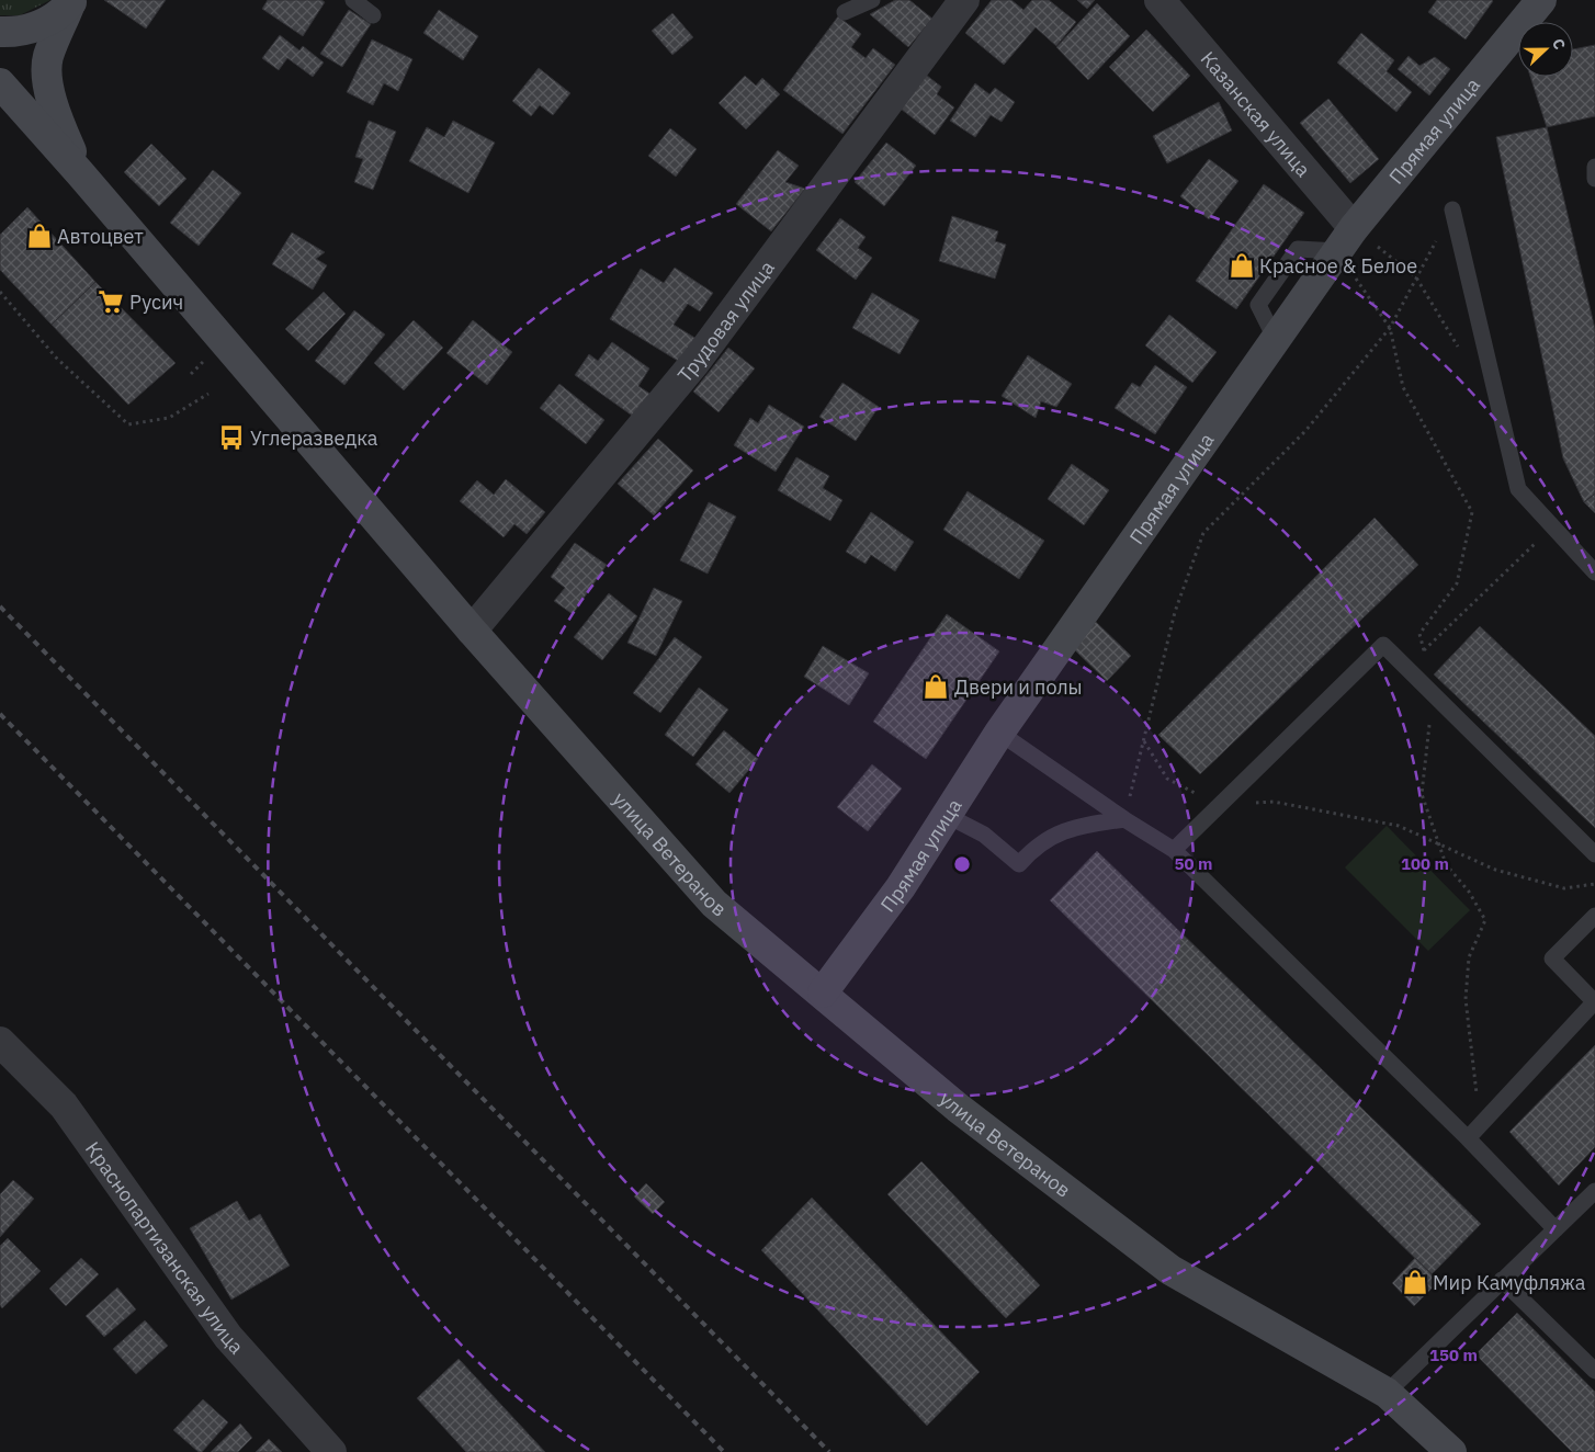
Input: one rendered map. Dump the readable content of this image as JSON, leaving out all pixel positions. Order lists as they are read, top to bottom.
{
  "streets": {
    "main road": ["Прямая улица", "улица Ветеранов"],
    "street": ["Казанская улица", "Трудовая улица", "Краснопартизанская улица"]
  },
  "crossings": [
    ["Казанская улица", "Прямая улица"],
    ["Прямая улица", "улица Ветеранов"],
    ["Трудовая улица", "улица Ветеранов"]
  ],
  "places": {
    "shop": [
      "Автоцвет",
      "Красное & Белое",
      "Двери и полы",
      "Мир Камуфляжа"
    ],
    "supermarket": ["Русич"],
    "bus stop": ["Углеразведка"]
  },
  "north": "right",
  "rings": ["50 m", "100 m", "150 m"]
}
